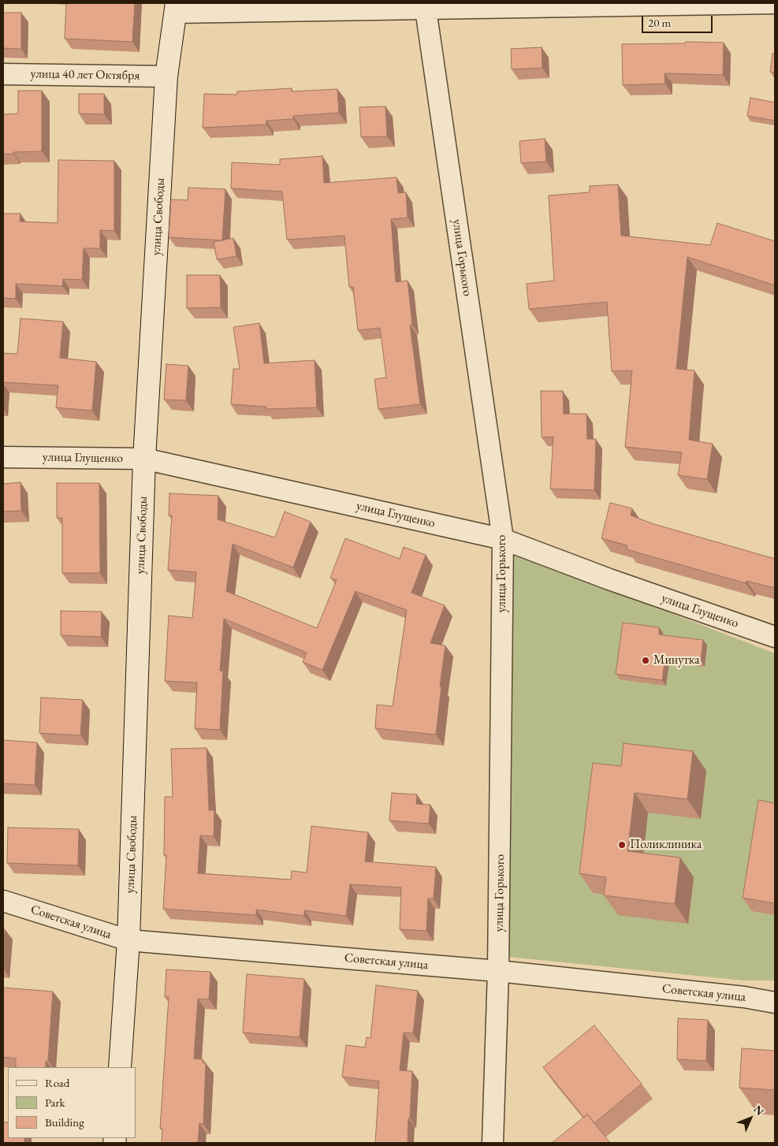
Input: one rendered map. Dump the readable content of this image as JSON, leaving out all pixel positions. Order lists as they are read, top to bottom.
{
  "streets": {
    "street": [
      "улица 40 лет Октября",
      "улица Свободы",
      "улица Горького",
      "улица Глущенко",
      "Советская улица"
    ]
  },
  "crossings": [
    ["улица 40 лет Октября", "улица Свободы"],
    ["улица Свободы", "улица Глущенко"],
    ["улица Свободы", "Советская улица"],
    ["улица Горького", "улица Глущенко"],
    ["улица Горького", "Советская улица"]
  ],
  "places": ["Минутка", "Поликлиника"],
  "legend": ["Road", "Park", "Building"],
  "scale_bar": "20 m",
  "north": "top right"
}
